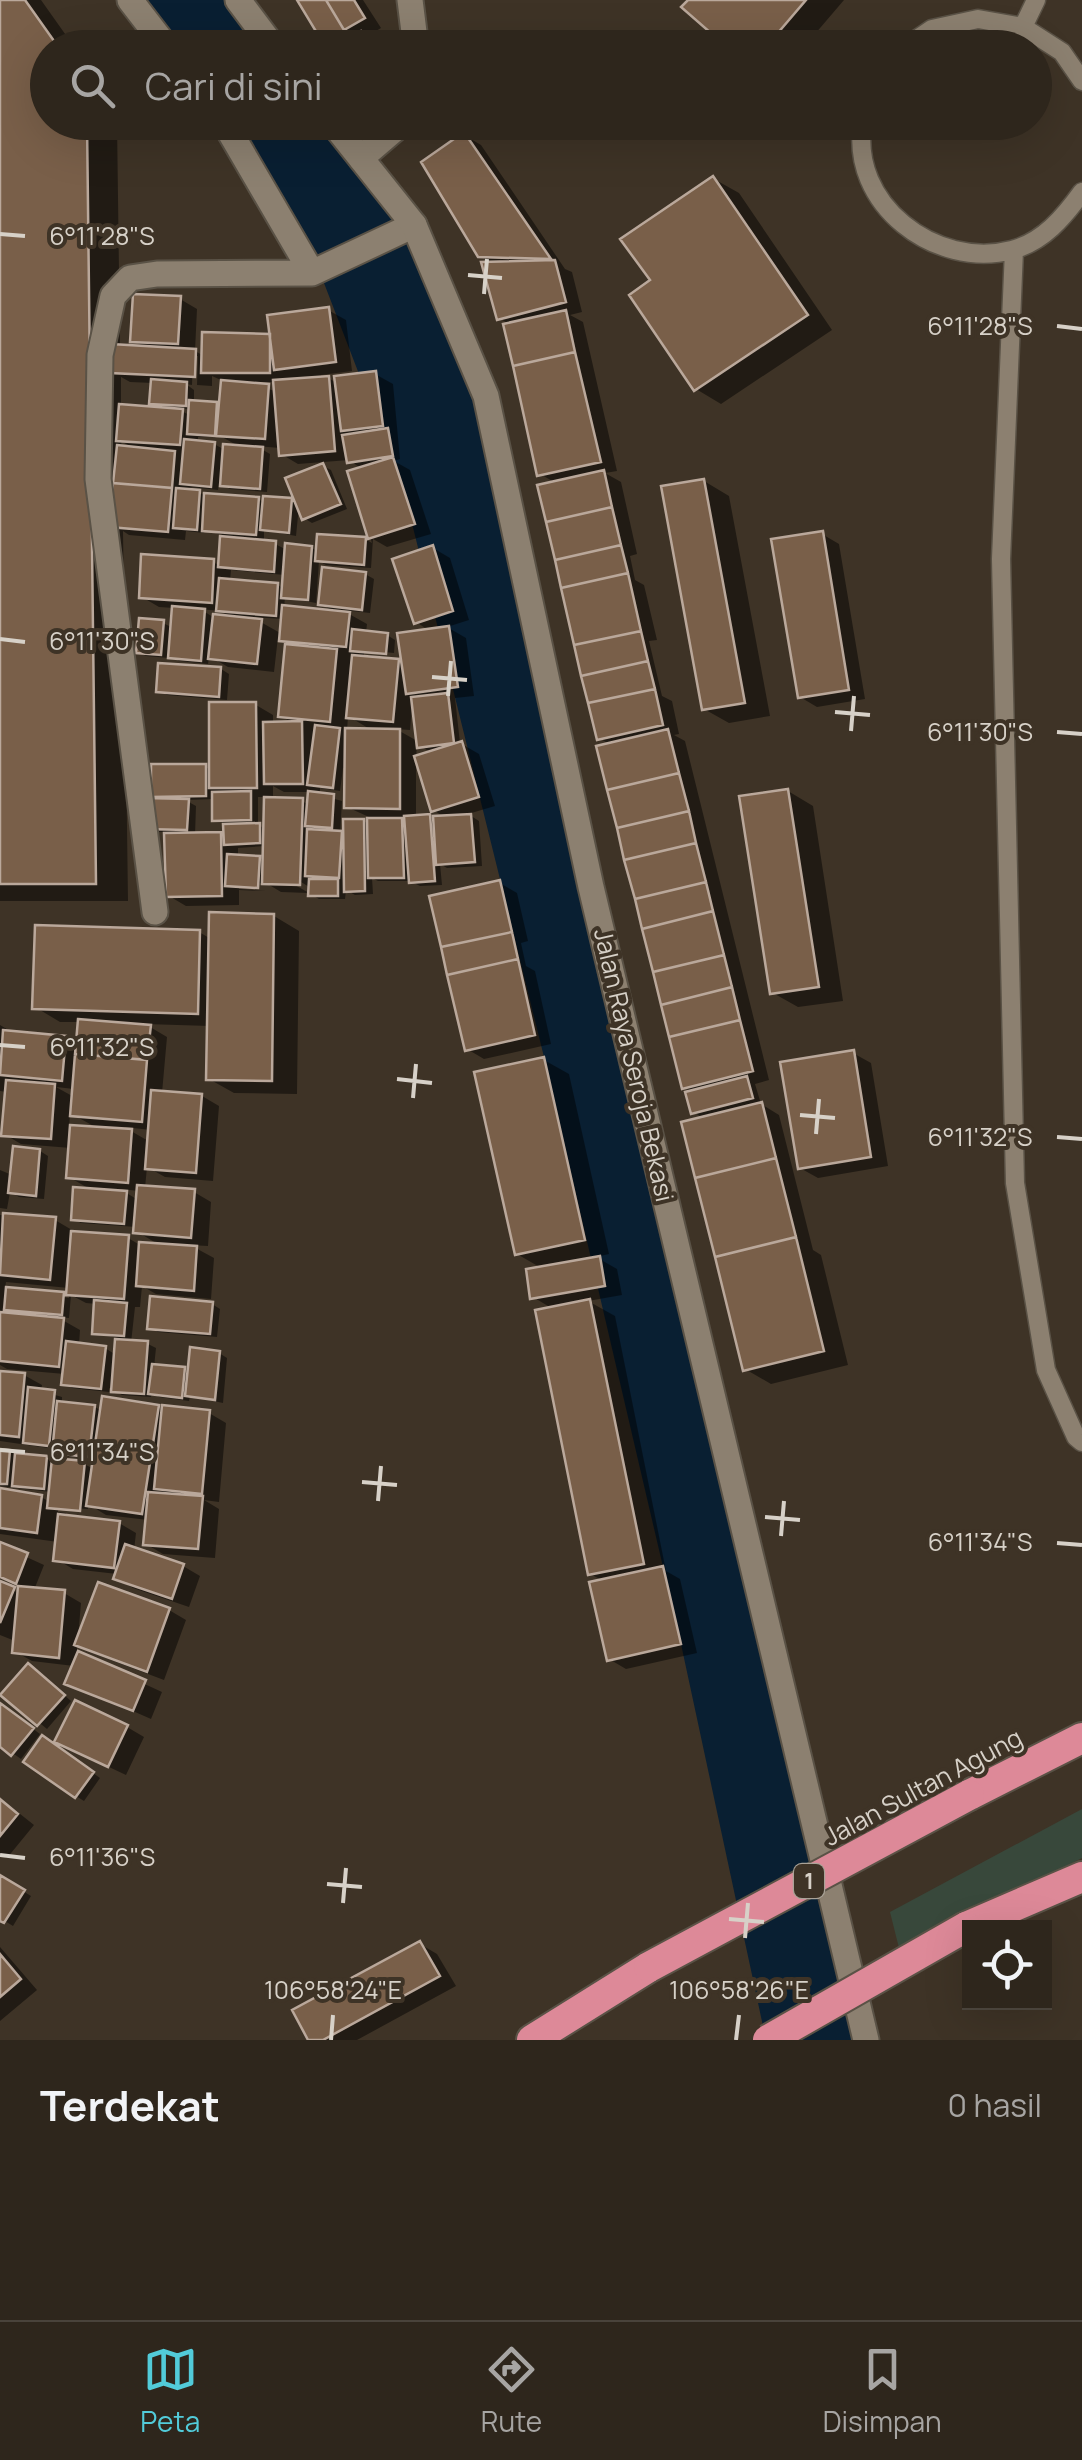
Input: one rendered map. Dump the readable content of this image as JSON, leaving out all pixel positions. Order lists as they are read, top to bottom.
{
  "streets": {
    "highway": ["Jalan Sultan Agung", "1"],
    "street": ["Jalan Raya Seroja Bekasi"]
  },
  "page": {
    "search": "Cari di sini",
    "heading": ["Terdekat", "0 hasil"],
    "nav": ["Peta", "Rute", "Disimpan"]
  },
  "coordinates": [
    "6°11'28\"S",
    "6°11'30\"S",
    "6°11'32\"S",
    "6°11'34\"S",
    "6°11'36\"S",
    "106°58'24\"E",
    "106°58'26\"E"
  ]
}
